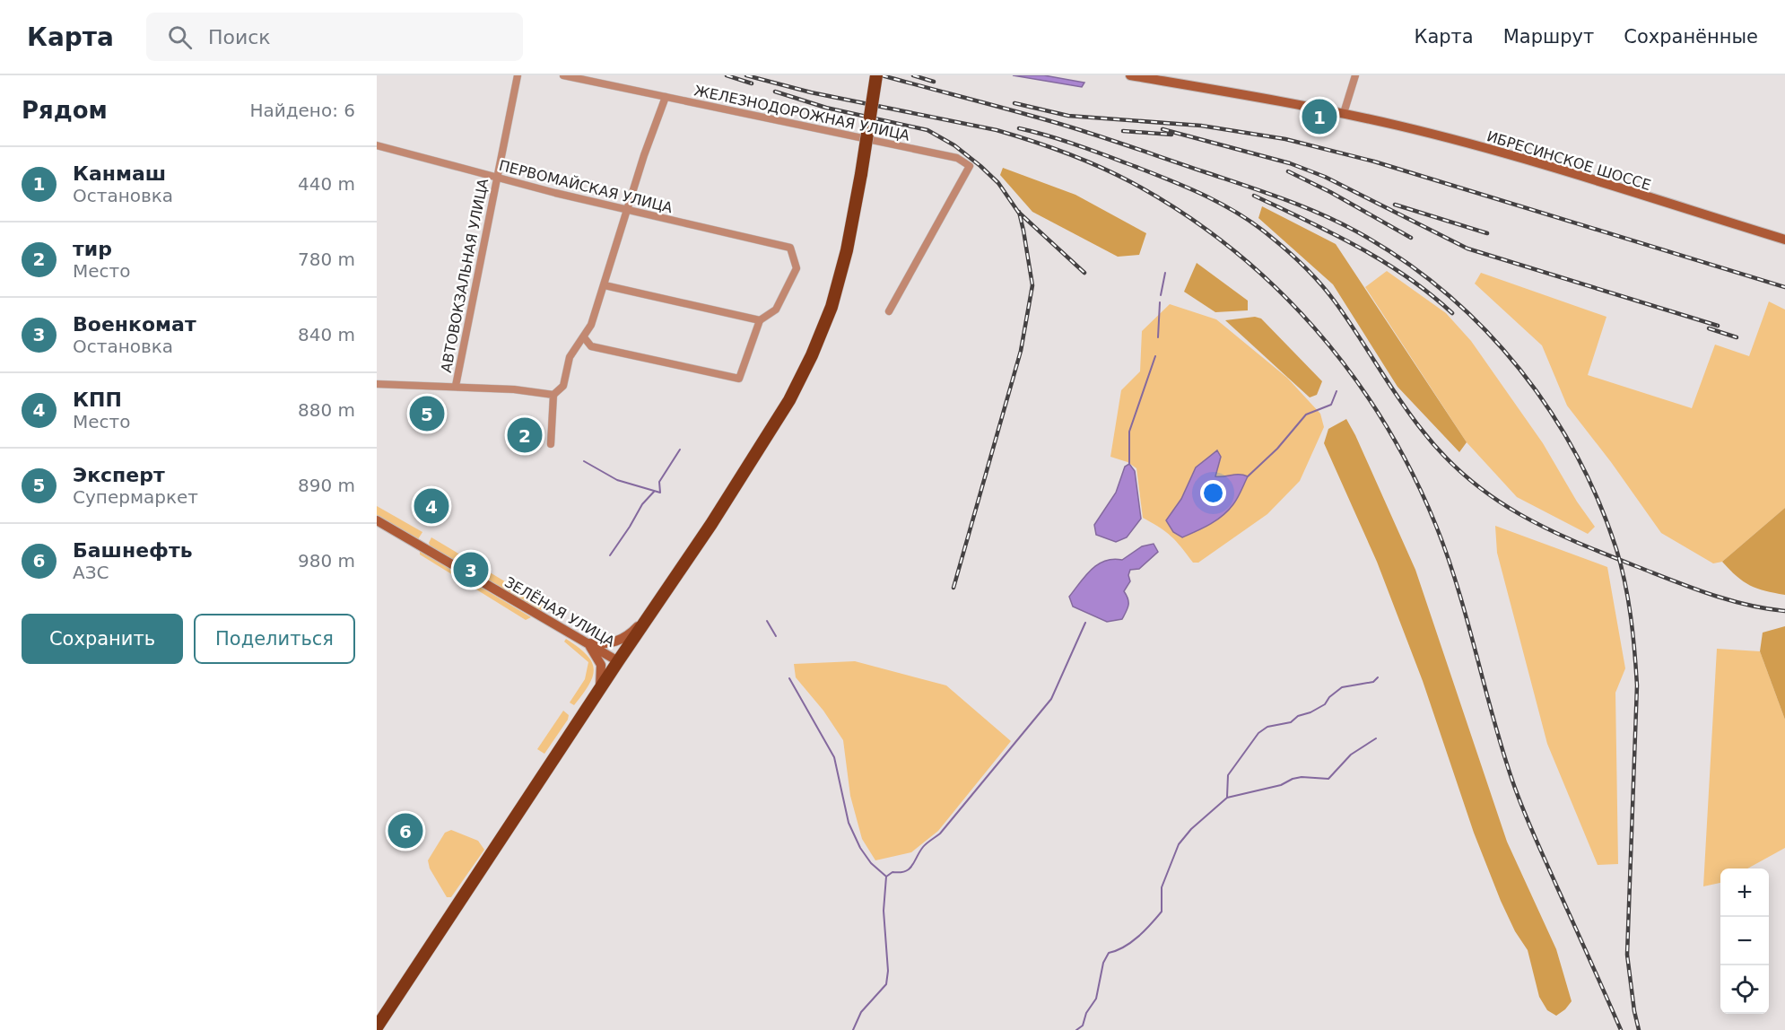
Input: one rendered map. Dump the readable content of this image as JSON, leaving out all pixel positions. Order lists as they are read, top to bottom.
{
  "streets": {
    "main road": ["ИБРЕСИНСКОЕ ШОССЕ", "ЗЕЛЁНАЯ УЛИЦА"],
    "street": ["ЖЕЛЕЗНОДОРОЖНАЯ УЛИЦА", "ПЕРВОМАЙСКАЯ УЛИЦА", "АВТОВОКЗАЛЬНАЯ УЛИЦА"]
  },
  "crossings": [
    ["ПЕРВОМАЙСКАЯ УЛИЦА", "АВТОВОКЗАЛЬНАЯ УЛИЦА"]
  ],
  "page": {
    "header": "Карта",
    "search": "Поиск",
    "nav": ["Карта", "Маршрут", "Сохранённые"],
    "heading": ["Рядом", "Найдено: 6"],
    "pins": [
      "1",
      "5",
      "2",
      "4",
      "3",
      "6"
    ],
    "list": [
      {
        "mark": "1",
        "name": "Канмаш",
        "note": "Остановка",
        "value": "440 m"
      },
      {
        "mark": "2",
        "name": "тир",
        "note": "Место",
        "value": "780 m"
      },
      {
        "mark": "3",
        "name": "Военкомат",
        "note": "Остановка",
        "value": "840 m"
      },
      {
        "mark": "4",
        "name": "КПП",
        "note": "Место",
        "value": "880 m"
      },
      {
        "mark": "5",
        "name": "Эксперт",
        "note": "Супермаркет",
        "value": "890 m"
      },
      {
        "mark": "6",
        "name": "Башнефть",
        "note": "АЗС",
        "value": "980 m"
      }
    ],
    "buttons": ["Сохранить", "Поделиться"],
    "map_buttons": ["+", "−"]
  }
}
